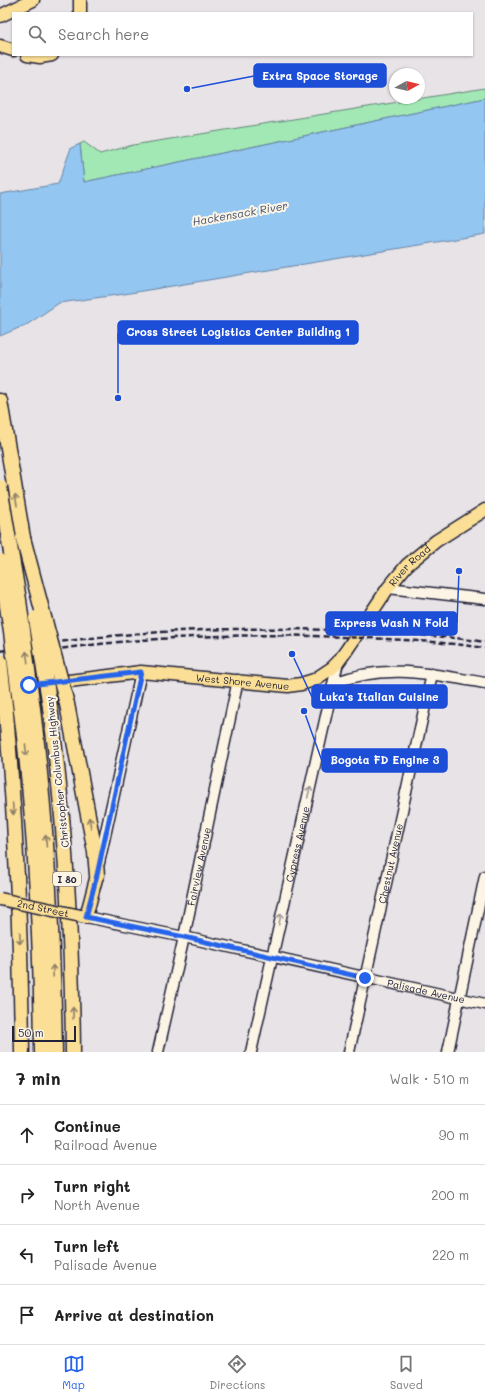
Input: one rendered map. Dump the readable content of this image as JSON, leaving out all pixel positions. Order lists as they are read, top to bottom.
{
  "streets": {
    "highway": ["Christopher Columbus Highway", "I 80"],
    "main road": [
      "River Road",
      "West Shore Avenue",
      "Cypress Avenue",
      "2nd Street"
    ],
    "street": ["Chestnut Avenue", "Fairview Avenue", "Palisade Avenue"]
  },
  "crossings": [
    ["River Road", "Cypress Avenue"],
    ["West Shore Avenue", "Cypress Avenue"],
    ["West Shore Avenue", "Fairview Avenue"],
    ["Cypress Avenue", "Palisade Avenue"],
    ["Chestnut Avenue", "Palisade Avenue"],
    ["Fairview Avenue", "Palisade Avenue"],
    ["2nd Street", "Palisade Avenue"]
  ],
  "one_way": ["Cypress Avenue"],
  "water": ["Hackensack River"],
  "places": [
    "Extra Space Storage",
    "Cross Street Logistics Center Building 1",
    "Express Wash N Fold",
    "Luka's Italian Cuisine",
    "Bogota FD Engine 3"
  ],
  "scale_bar": "50 m",
  "north": "right",
  "page": {
    "search": "Search here",
    "scale": "50 m",
    "heading": ["7 min", "Walk · 510 m"],
    "list": [
      ["Continue", "Railroad Avenue", "90 m"],
      ["Turn right", "North Avenue", "200 m"],
      ["Turn left", "Palisade Avenue", "220 m"],
      "Arrive at destination"
    ],
    "nav": ["Map", "Directions", "Saved"]
  }
}
